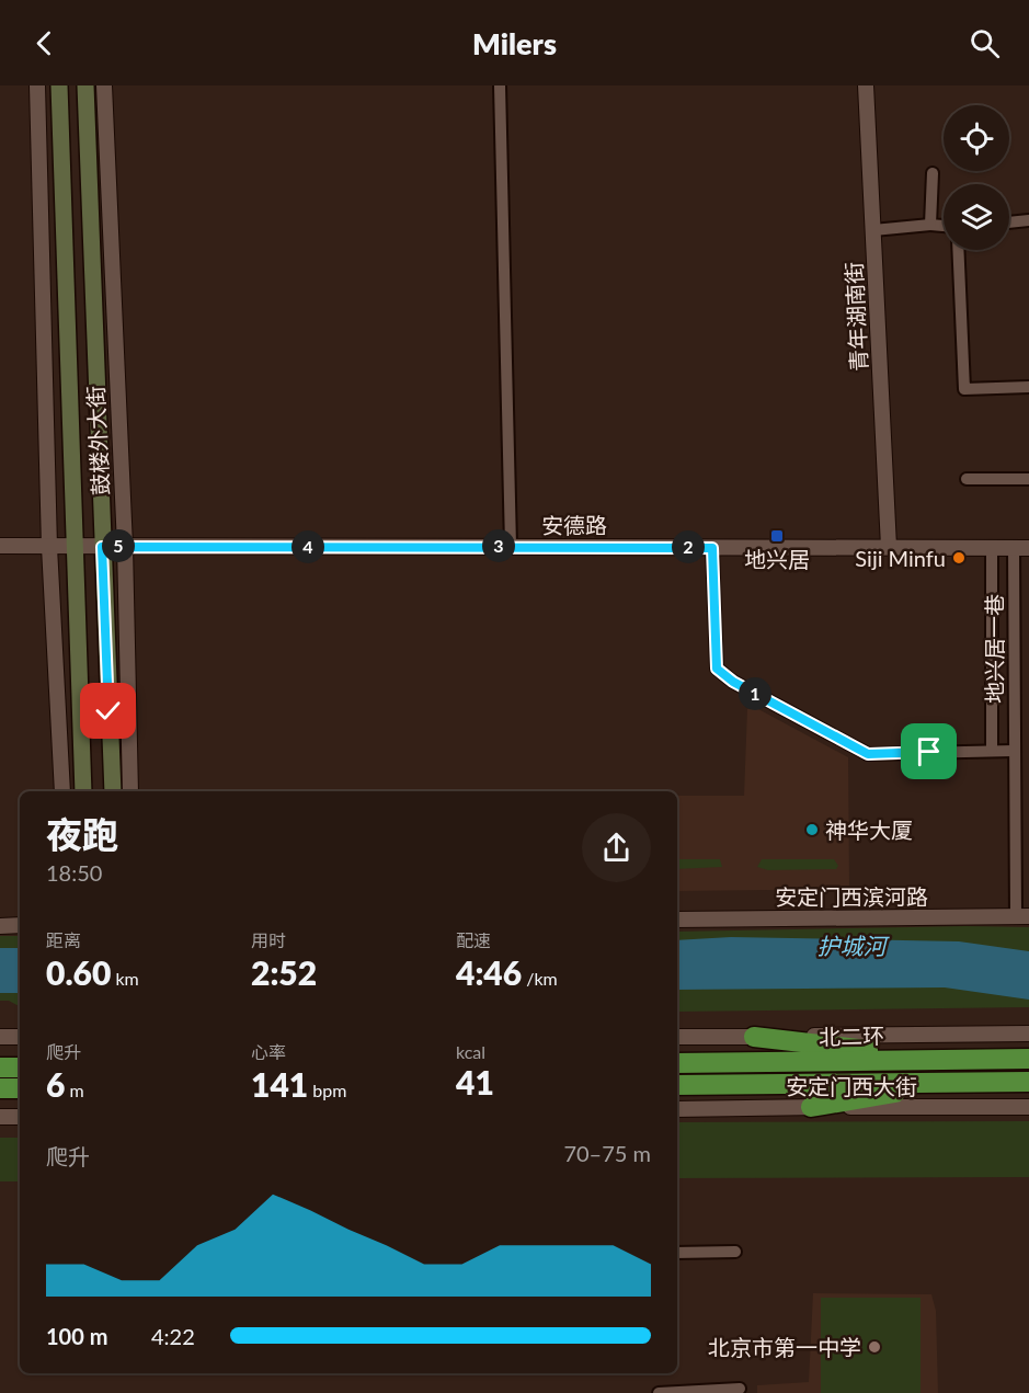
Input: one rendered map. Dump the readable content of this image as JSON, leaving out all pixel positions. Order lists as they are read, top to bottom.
{
  "streets": {
    "highway": ["北二环"],
    "main road": ["鼓楼外大街"],
    "street": [
      "青年湖南街",
      "安德路",
      "地兴居一巷",
      "安定门西滨河路",
      "安定门西大街"
    ]
  },
  "crossings": [
    ["青年湖南街", "安德路"],
    ["鼓楼外大街", "安德路"],
    ["安德路", "地兴居一巷"],
    ["地兴居一巷", "安定门西滨河路"]
  ],
  "water": ["护城河"],
  "places": {
    "transit": ["地兴居"],
    "other": ["Siji Minfu", "神华大厦", "北京市第一中学"]
  },
  "page": {
    "header": "Milers",
    "pins": [
      "3",
      "5",
      "2",
      "4",
      "1"
    ],
    "heading": ["夜跑", "18:50"],
    "stats": [
      ["距离", "0.60 km"],
      ["用时", "2:52"],
      ["配速", "4:46 /km"],
      ["爬升", "6 m"],
      ["心率", "141 bpm"],
      ["kcal", "41"]
    ],
    "chart": ["爬升", "70–75 m"],
    "list": [
      {
        "name": "100 m",
        "note": "4:22"
      }
    ]
  }
}
